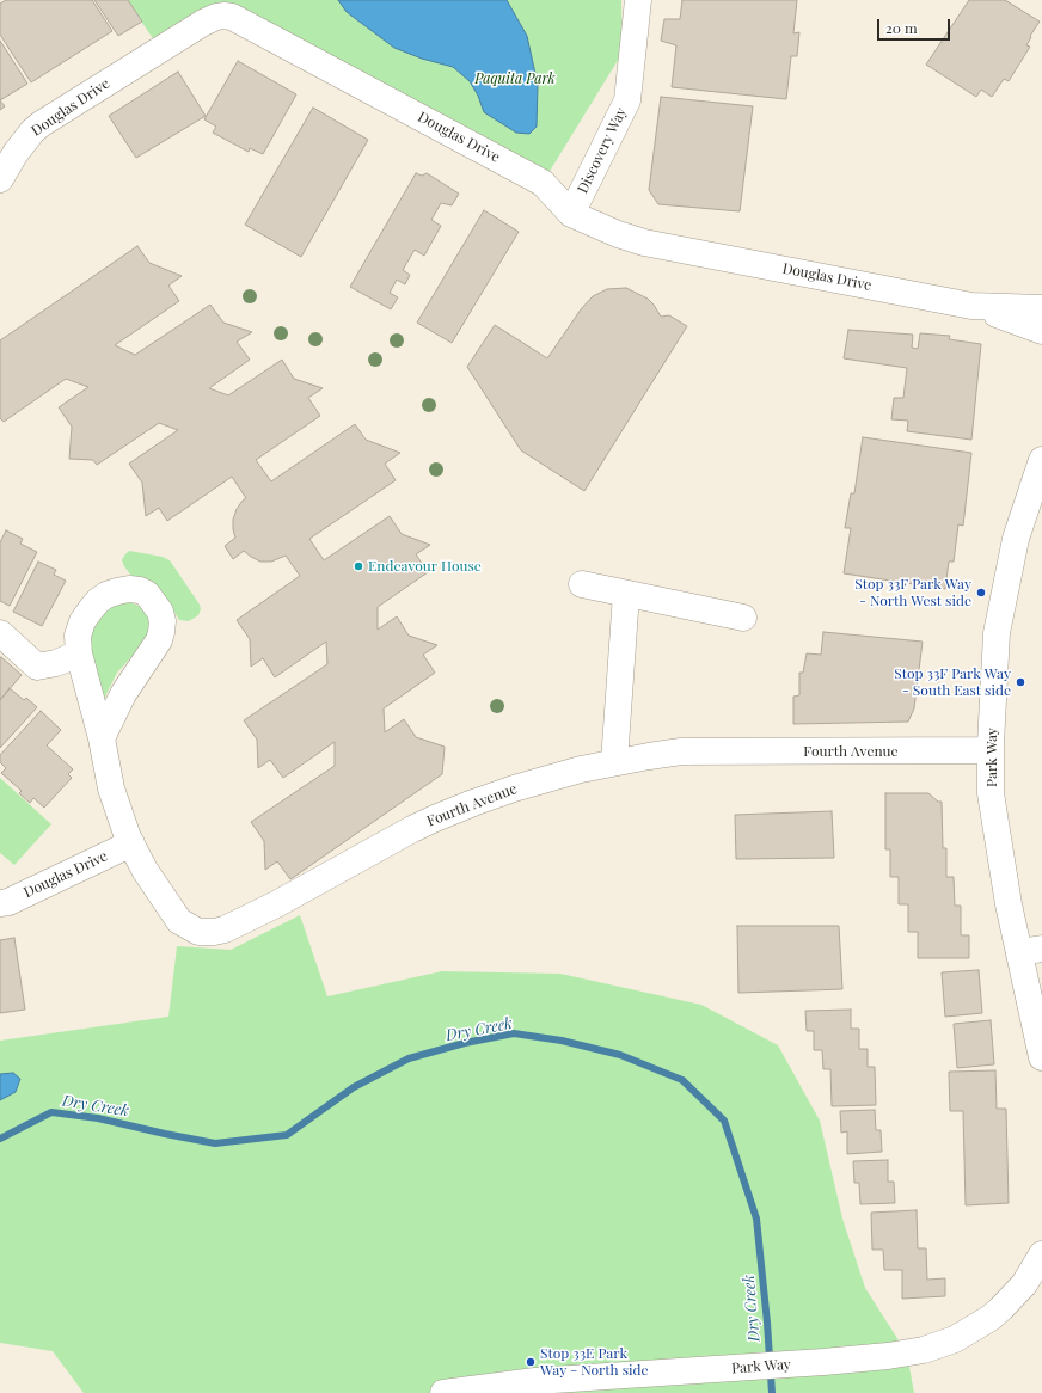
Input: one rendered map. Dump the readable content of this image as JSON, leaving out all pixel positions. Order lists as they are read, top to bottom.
{
  "streets": {
    "street": [
      "Douglas Drive",
      "Discovery Way",
      "Fourth Avenue",
      "Park Way"
    ]
  },
  "crossings": [
    ["Douglas Drive", "Discovery Way"],
    ["Douglas Drive", "Fourth Avenue"],
    ["Fourth Avenue", "Park Way"]
  ],
  "water": ["Dry Creek"],
  "parks": ["Paquita Park"],
  "places": [
    "Endeavour House",
    "Stop 33F Park Way - North West side",
    "Stop 33F Park Way - South East side",
    "Stop 33E Park Way - North side"
  ],
  "scale_bar": "20 m"
}
